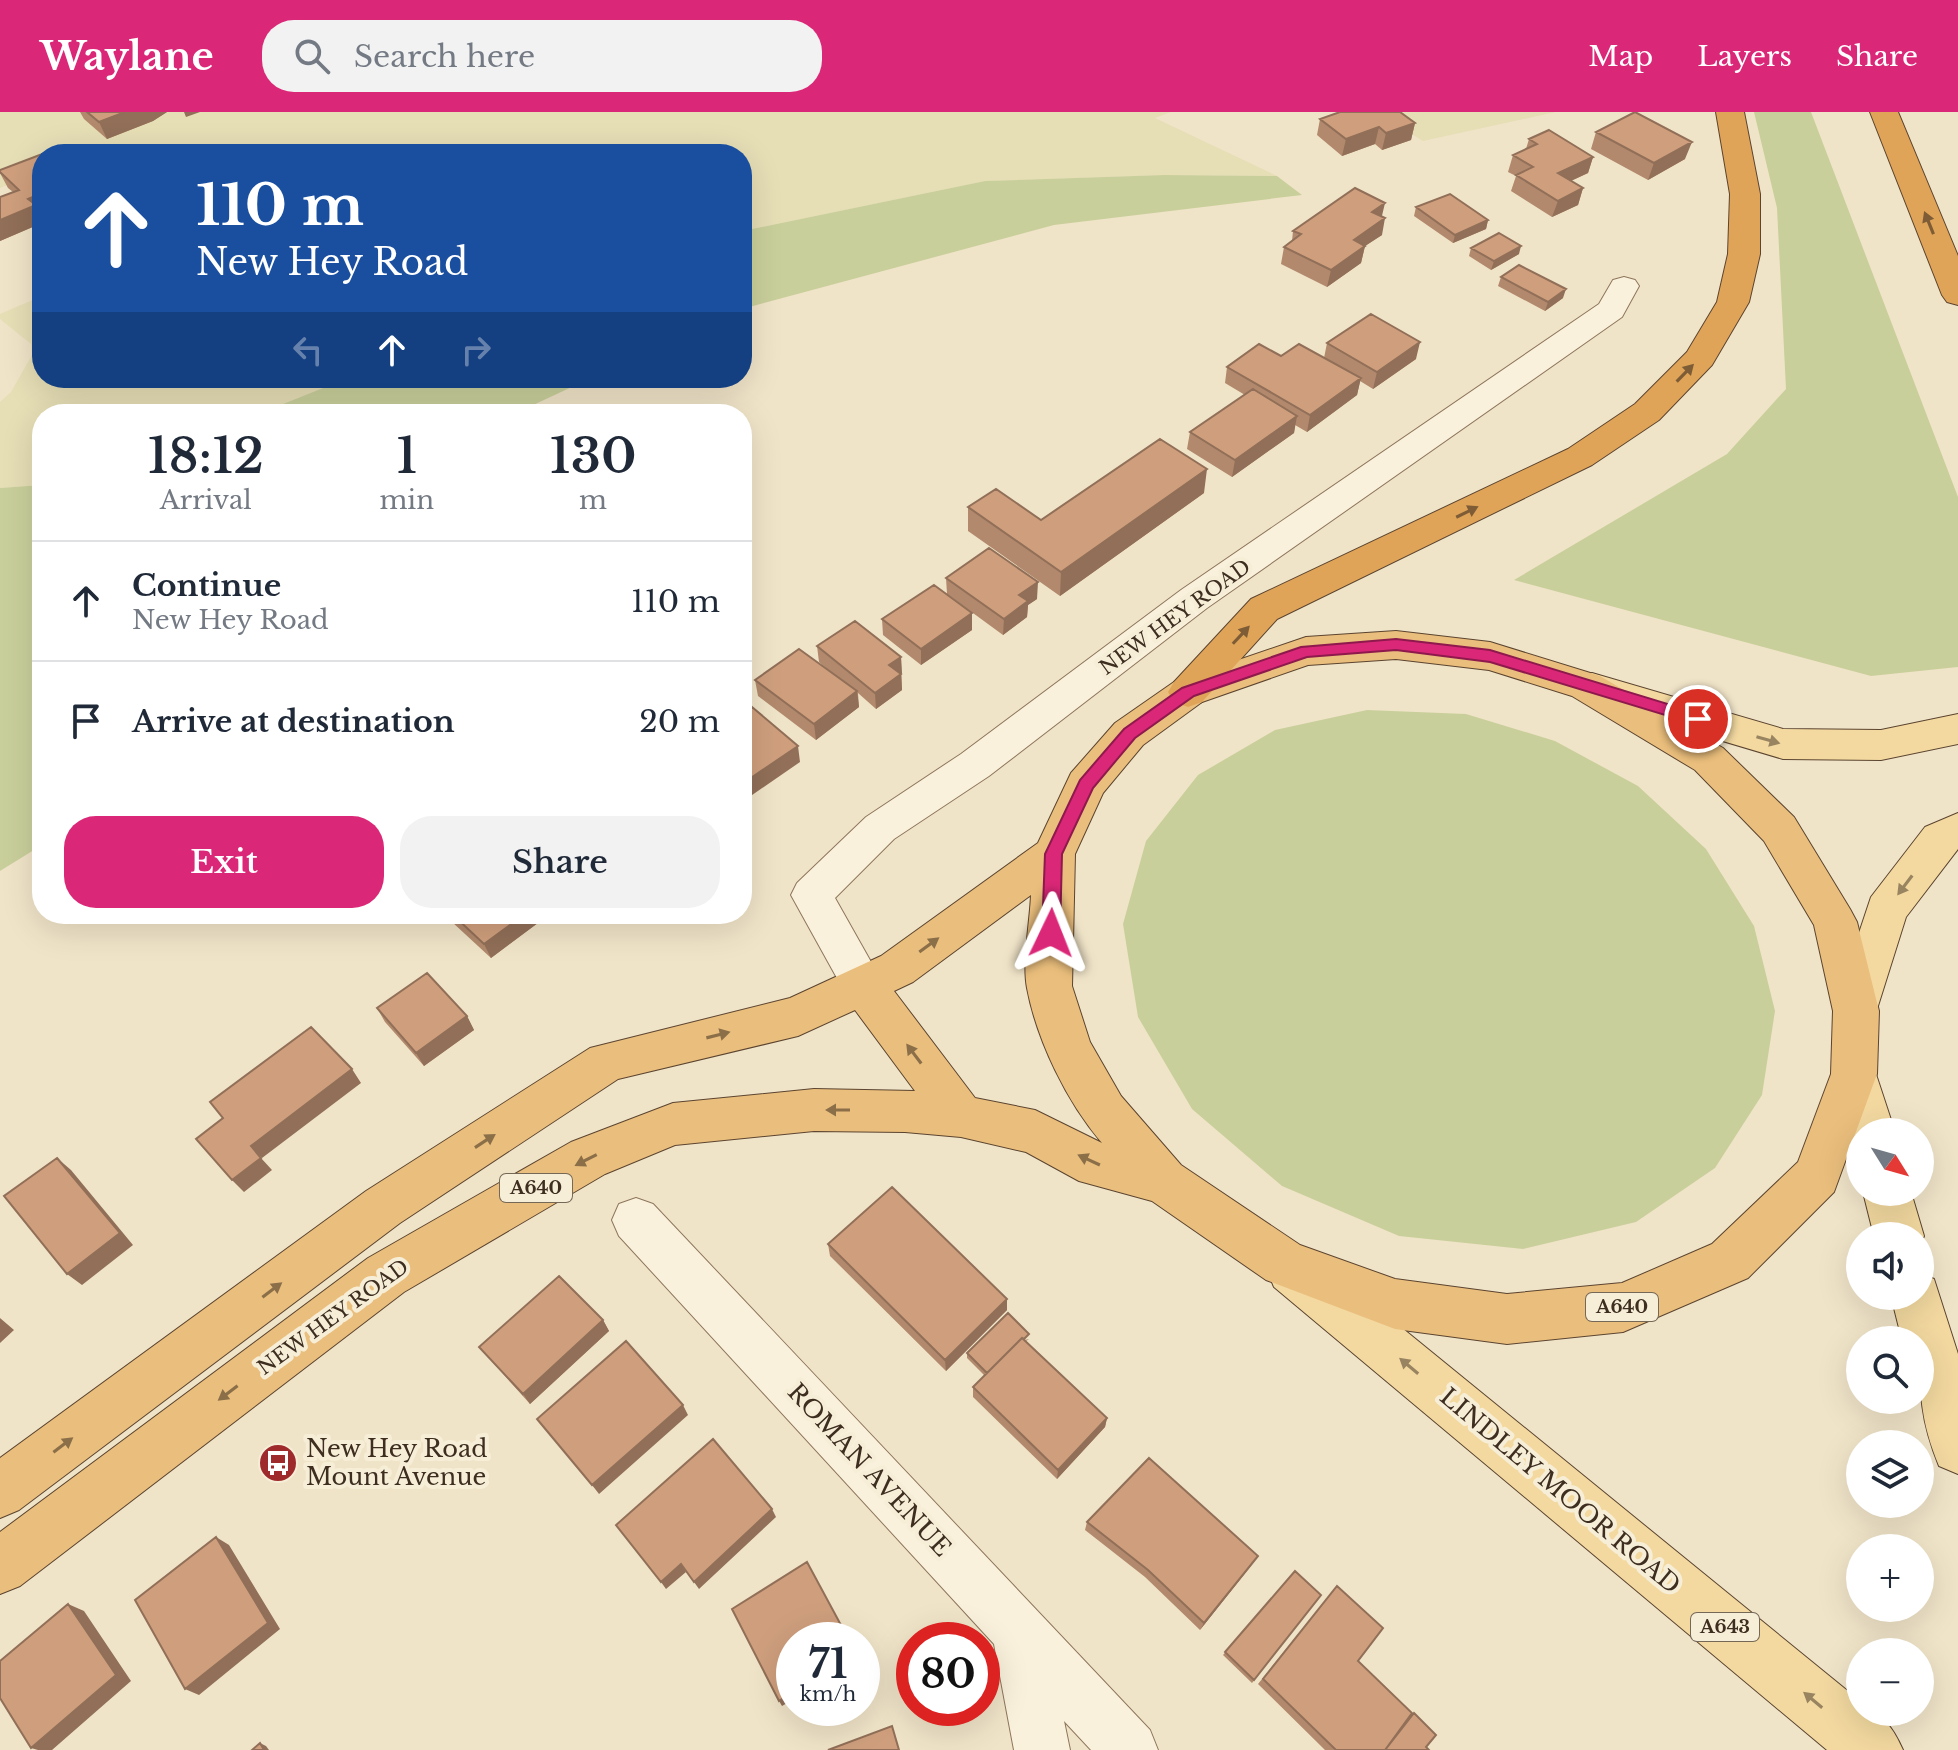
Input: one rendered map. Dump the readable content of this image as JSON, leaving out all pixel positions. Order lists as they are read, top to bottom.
{
  "streets": {
    "highway": ["NEW HEY ROAD", "A640"],
    "main road": ["LINDLEY MOOR ROAD", "A643"],
    "street": ["ROMAN AVENUE"]
  },
  "crossings": [
    ["NEW HEY ROAD", "A640"],
    ["A640", "LINDLEY MOOR ROAD"]
  ],
  "one_way": ["NEW HEY ROAD", "LINDLEY MOOR ROAD"],
  "places": {
    "bus stop": ["New Hey Road Mount Avenue"]
  },
  "north": "bottom right",
  "page": {
    "header": "Waylane",
    "search": "Search here",
    "nav": ["Map", "Layers", "Share"],
    "turn": ["110 m", "New Hey Road"],
    "eta": [
      "18:12",
      "Arrival",
      "1",
      "min",
      "130",
      "m"
    ],
    "list": [
      {
        "name": "Continue",
        "note": "New Hey Road",
        "value": "110 m"
      },
      {
        "name": "Arrive at destination",
        "value": "20 m"
      }
    ],
    "buttons": ["Exit", "Share"],
    "map_buttons": ["+", "−"],
    "speed": "71 km/h",
    "limit": "80"
  }
}
